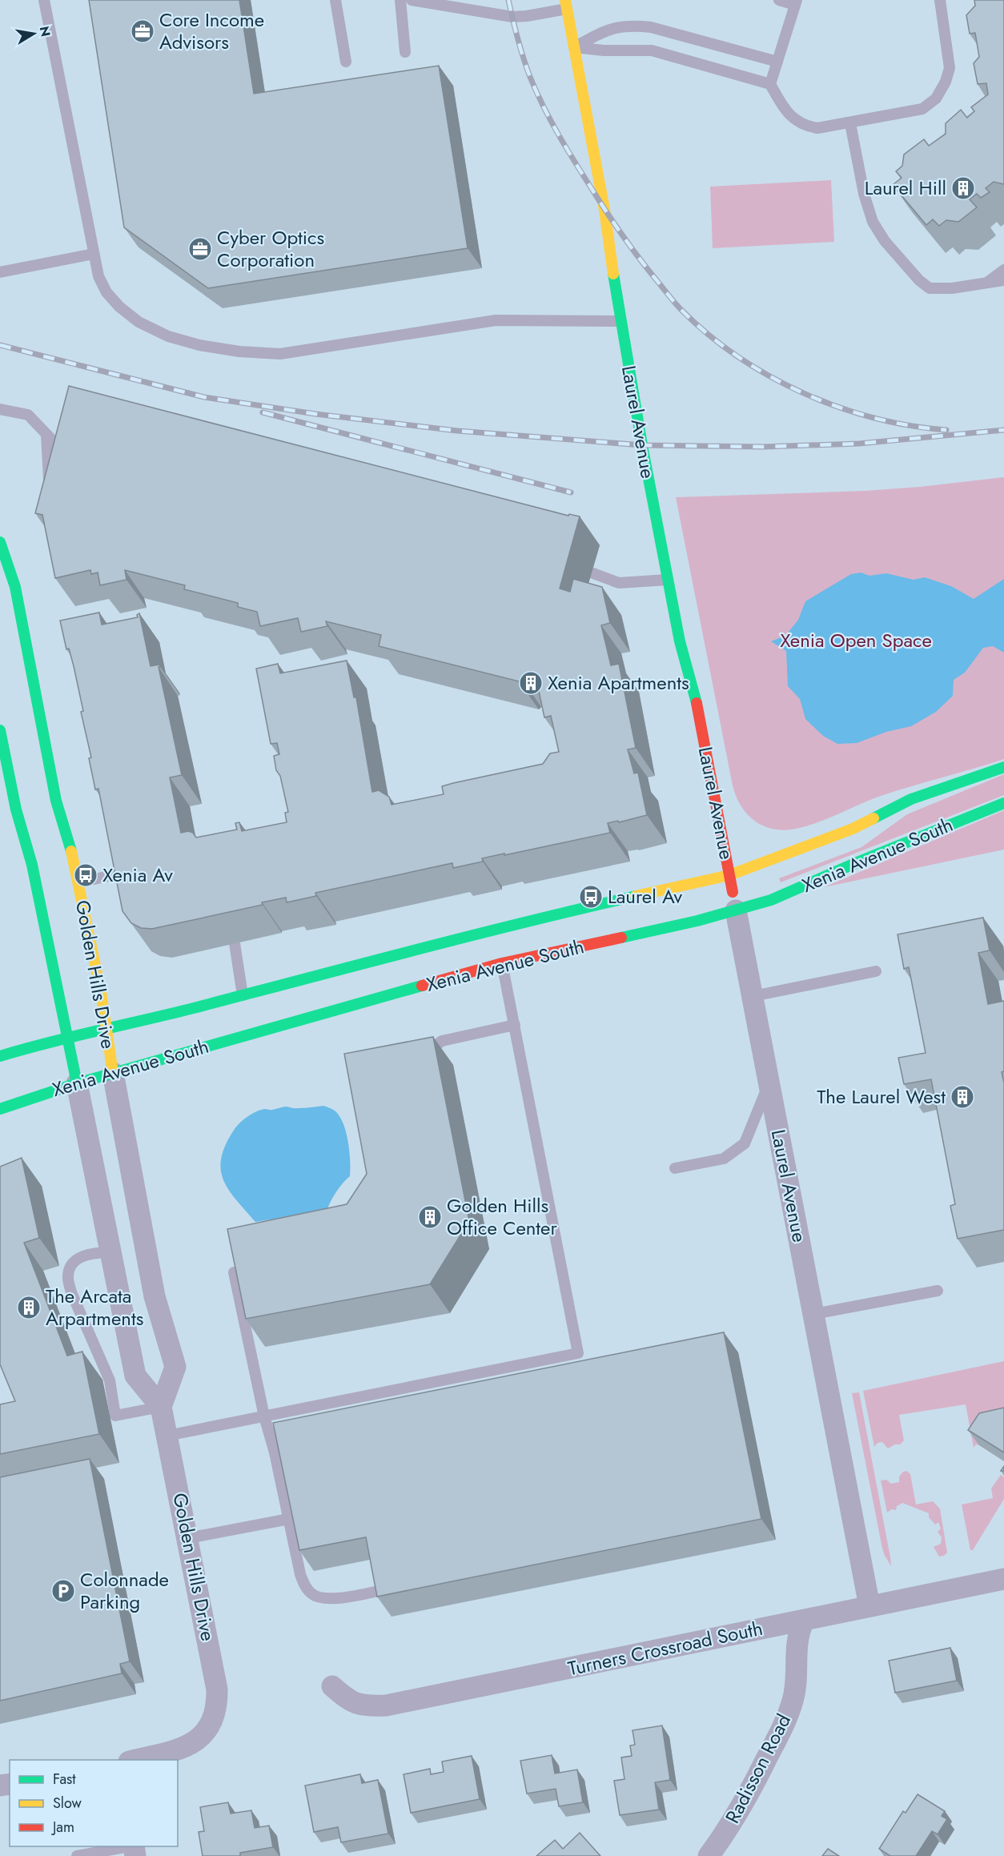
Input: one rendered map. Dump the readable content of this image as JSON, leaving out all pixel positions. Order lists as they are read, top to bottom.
{
  "streets": {
    "street": [
      "Laurel Avenue",
      "Xenia Avenue South",
      "Golden Hills Drive",
      "Turners Crossroad South",
      "Radisson Road"
    ]
  },
  "crossings": [
    ["Laurel Avenue", "Xenia Avenue South"],
    ["Laurel Avenue", "Turners Crossroad South"],
    ["Xenia Avenue South", "Golden Hills Drive"],
    ["Turners Crossroad South", "Radisson Road"]
  ],
  "parks": ["Xenia Open Space"],
  "places": {
    "office": ["Core Income Advisors", "Cyber Optics Corporation"],
    "building": [
      "Laurel Hill",
      "Xenia Apartments",
      "The Laurel West",
      "Golden Hills Office Center",
      "The Arcata Arpartments"
    ],
    "bus stop": ["Xenia Av", "Laurel Av"],
    "parking": ["Colonnade Parking"]
  },
  "legend": ["Fast", "Slow", "Jam"],
  "north": "right"
}
